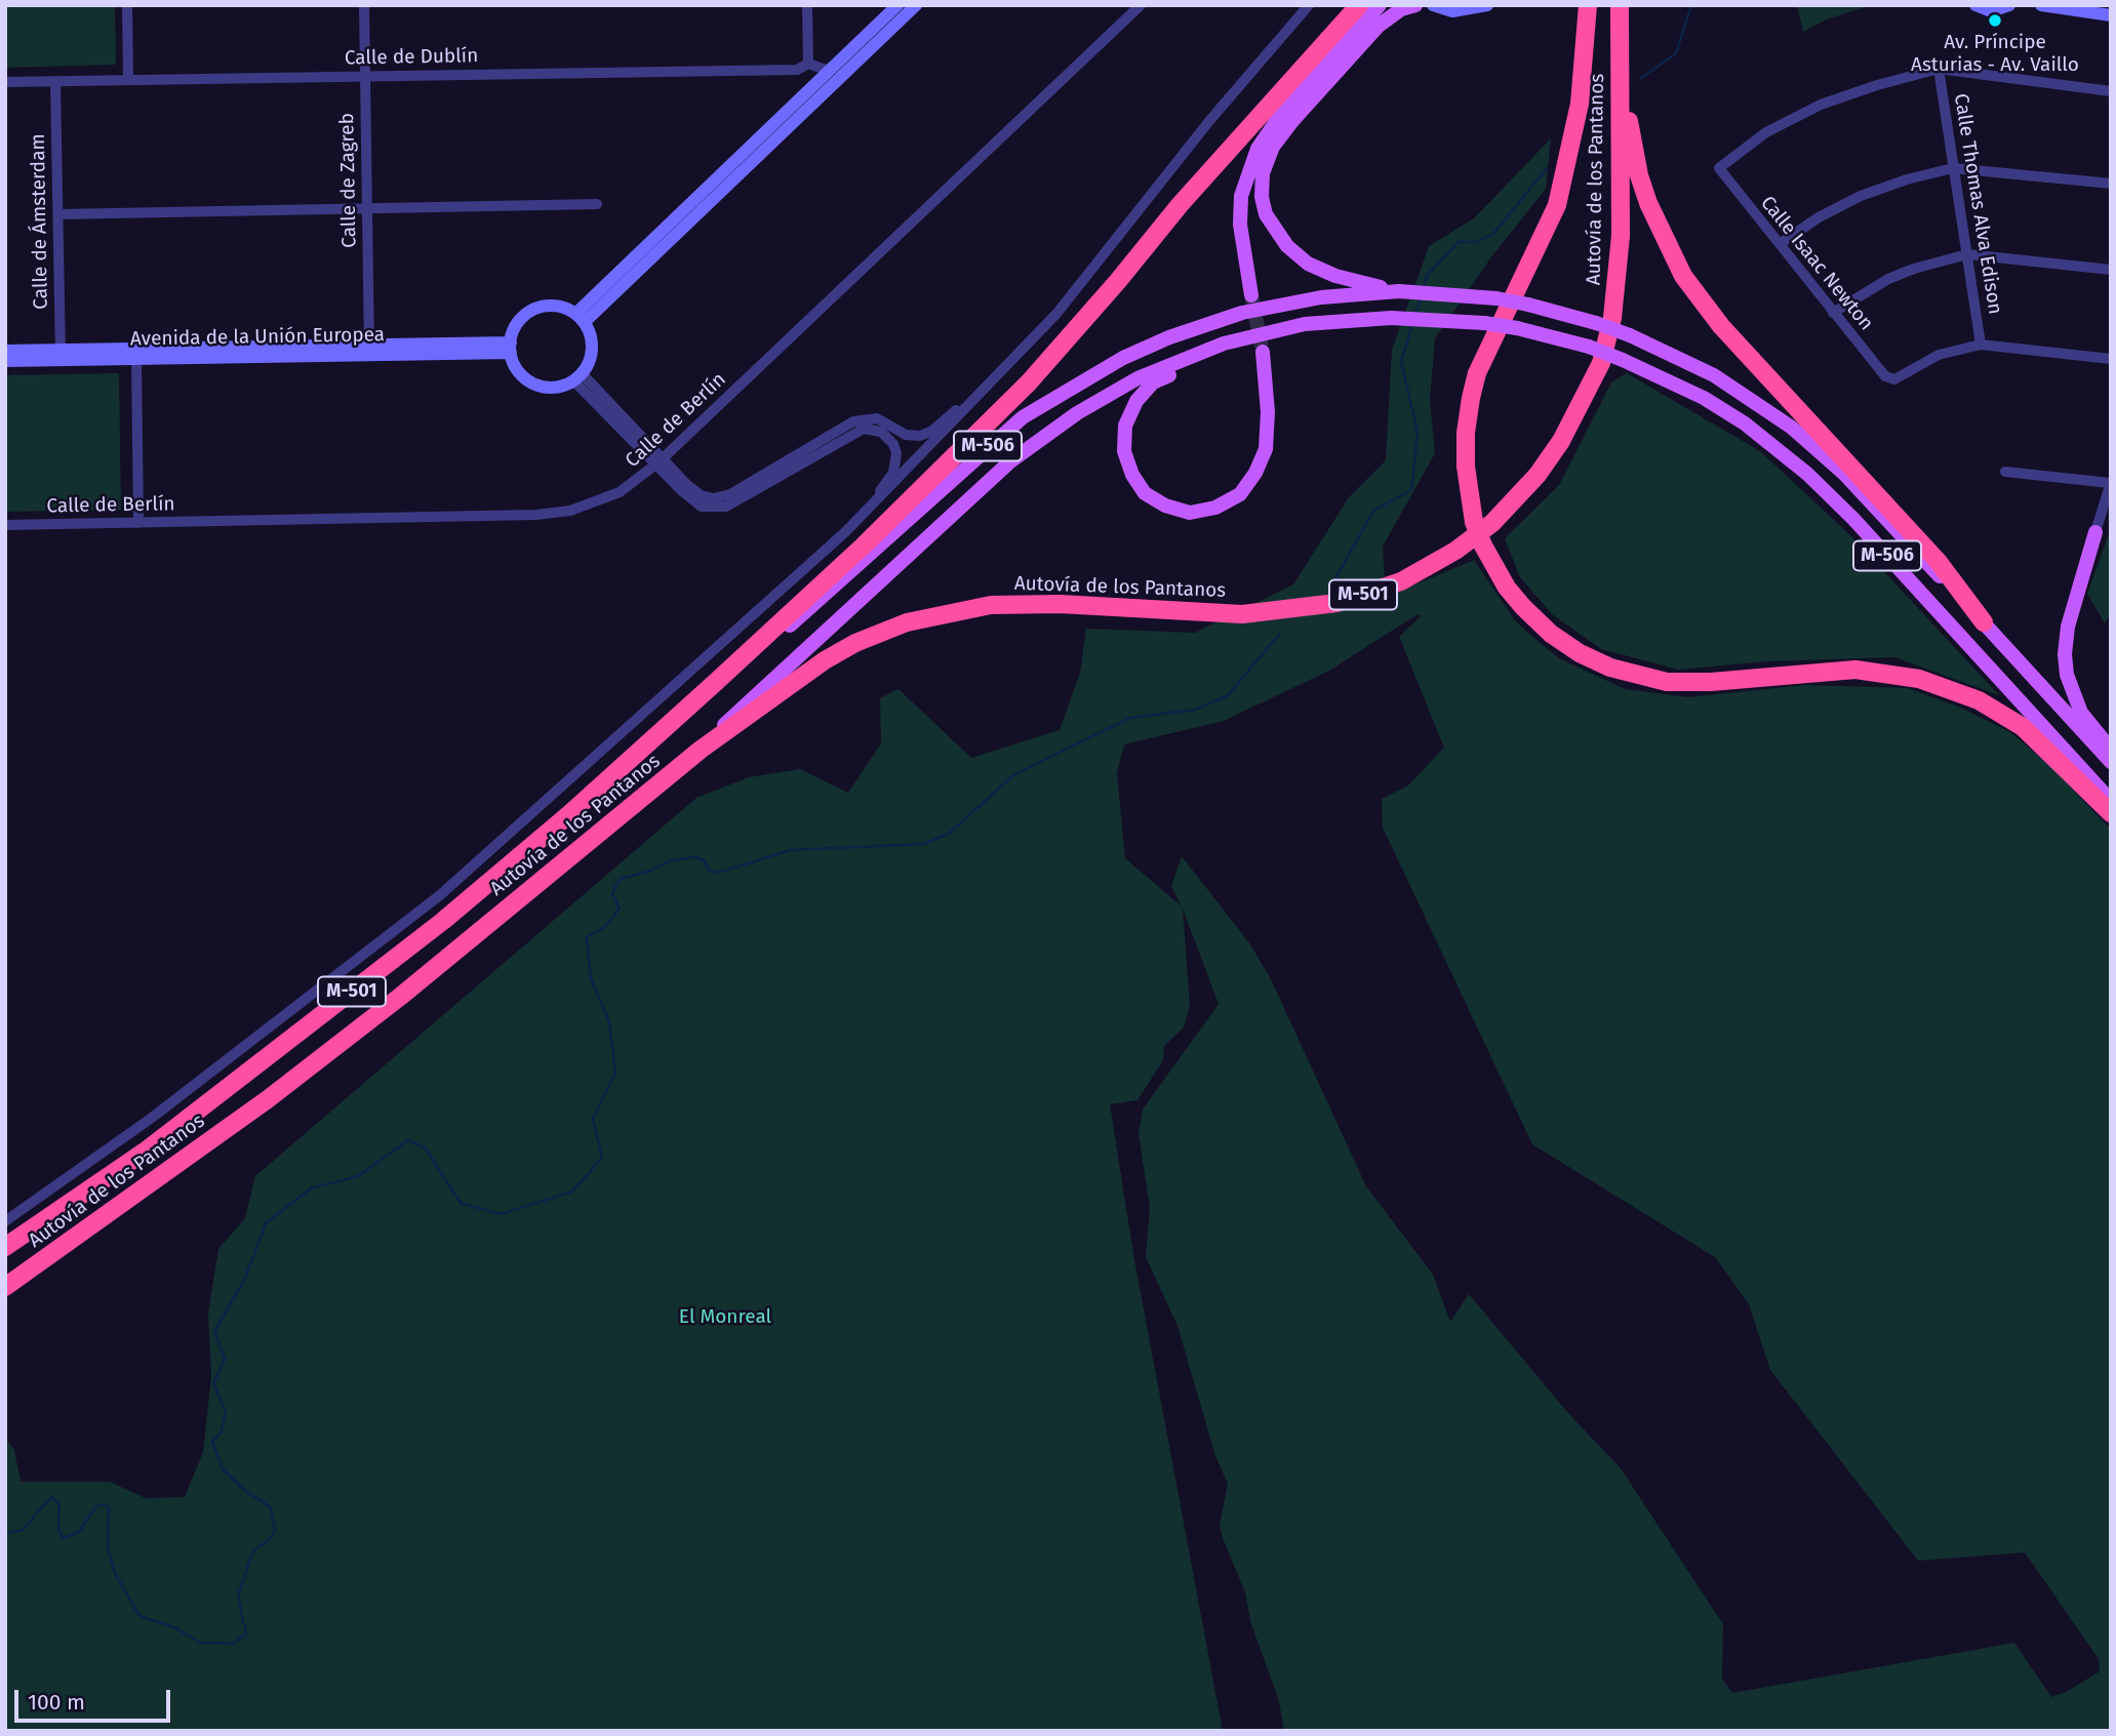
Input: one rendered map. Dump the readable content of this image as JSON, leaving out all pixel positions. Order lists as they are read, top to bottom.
{
  "streets": {
    "highway": ["Autovía de los Pantanos", "M-501"],
    "main road": ["M-506"],
    "street": [
      "Calle de Dublín",
      "Calle de Zagreb",
      "Calle Thomas Alva Edison",
      "Calle de Ámsterdam",
      "Calle Isaac Newton",
      "Avenida de la Unión Europea",
      "Calle de Berlín"
    ]
  },
  "crossings": [
    ["Calle de Dublín", "Calle de Zagreb"],
    ["Calle de Dublín", "Calle de Ámsterdam"],
    ["Autovía de los Pantanos", "M-506"],
    ["Calle de Zagreb", "Avenida de la Unión Europea"],
    ["Calle Thomas Alva Edison", "Calle Isaac Newton"],
    ["Calle de Ámsterdam", "Avenida de la Unión Europea"]
  ],
  "parks": ["El Monreal"],
  "places": ["Av. Príncipe Asturias - Av. Vaillo"],
  "scale_bar": "100 m"
}
